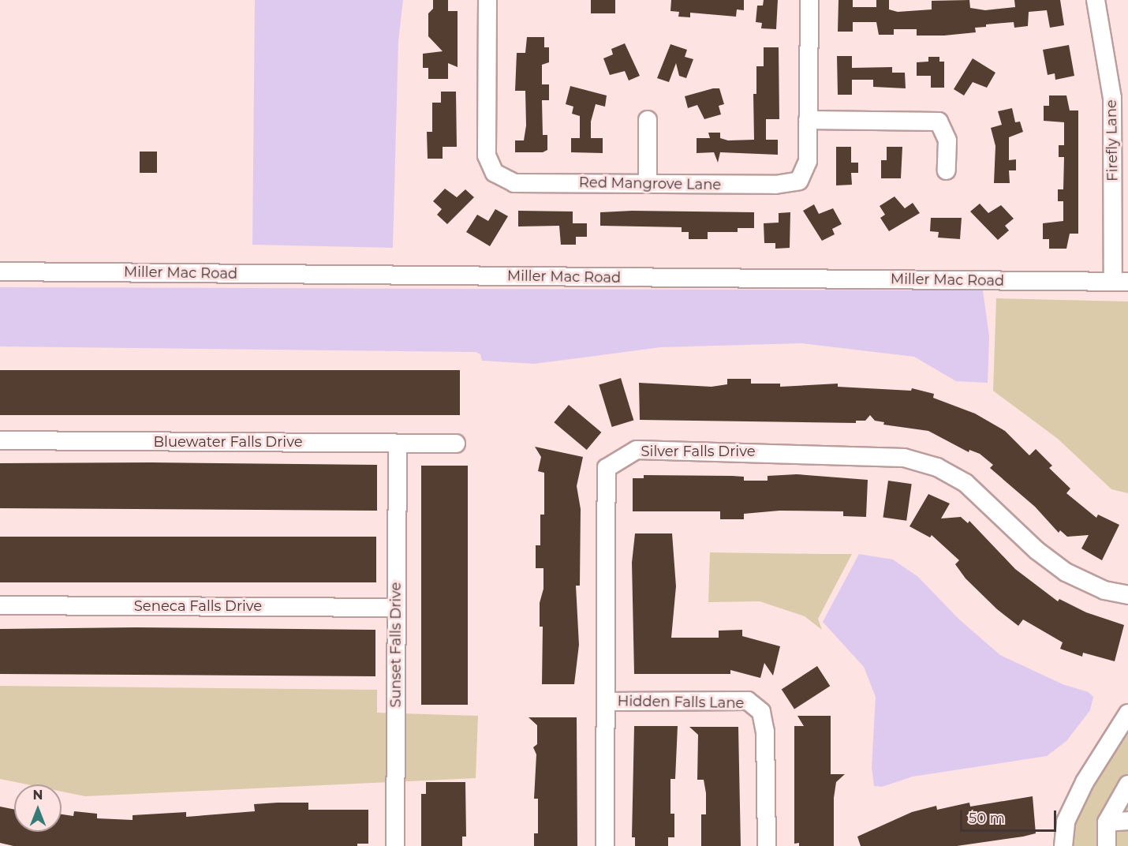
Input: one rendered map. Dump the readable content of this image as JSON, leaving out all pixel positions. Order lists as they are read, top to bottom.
{
  "streets": {
    "street": [
      "Firefly Lane",
      "Red Mangrove Lane",
      "Miller Mac Road",
      "Bluewater Falls Drive",
      "Silver Falls Drive",
      "Seneca Falls Drive",
      "Sunset Falls Drive",
      "Hidden Falls Lane"
    ]
  },
  "crossings": [
    ["Firefly Lane", "Miller Mac Road"],
    ["Bluewater Falls Drive", "Sunset Falls Drive"],
    ["Silver Falls Drive", "Hidden Falls Lane"],
    ["Seneca Falls Drive", "Sunset Falls Drive"]
  ],
  "scale_bar": "50 m",
  "north": "top"
}
